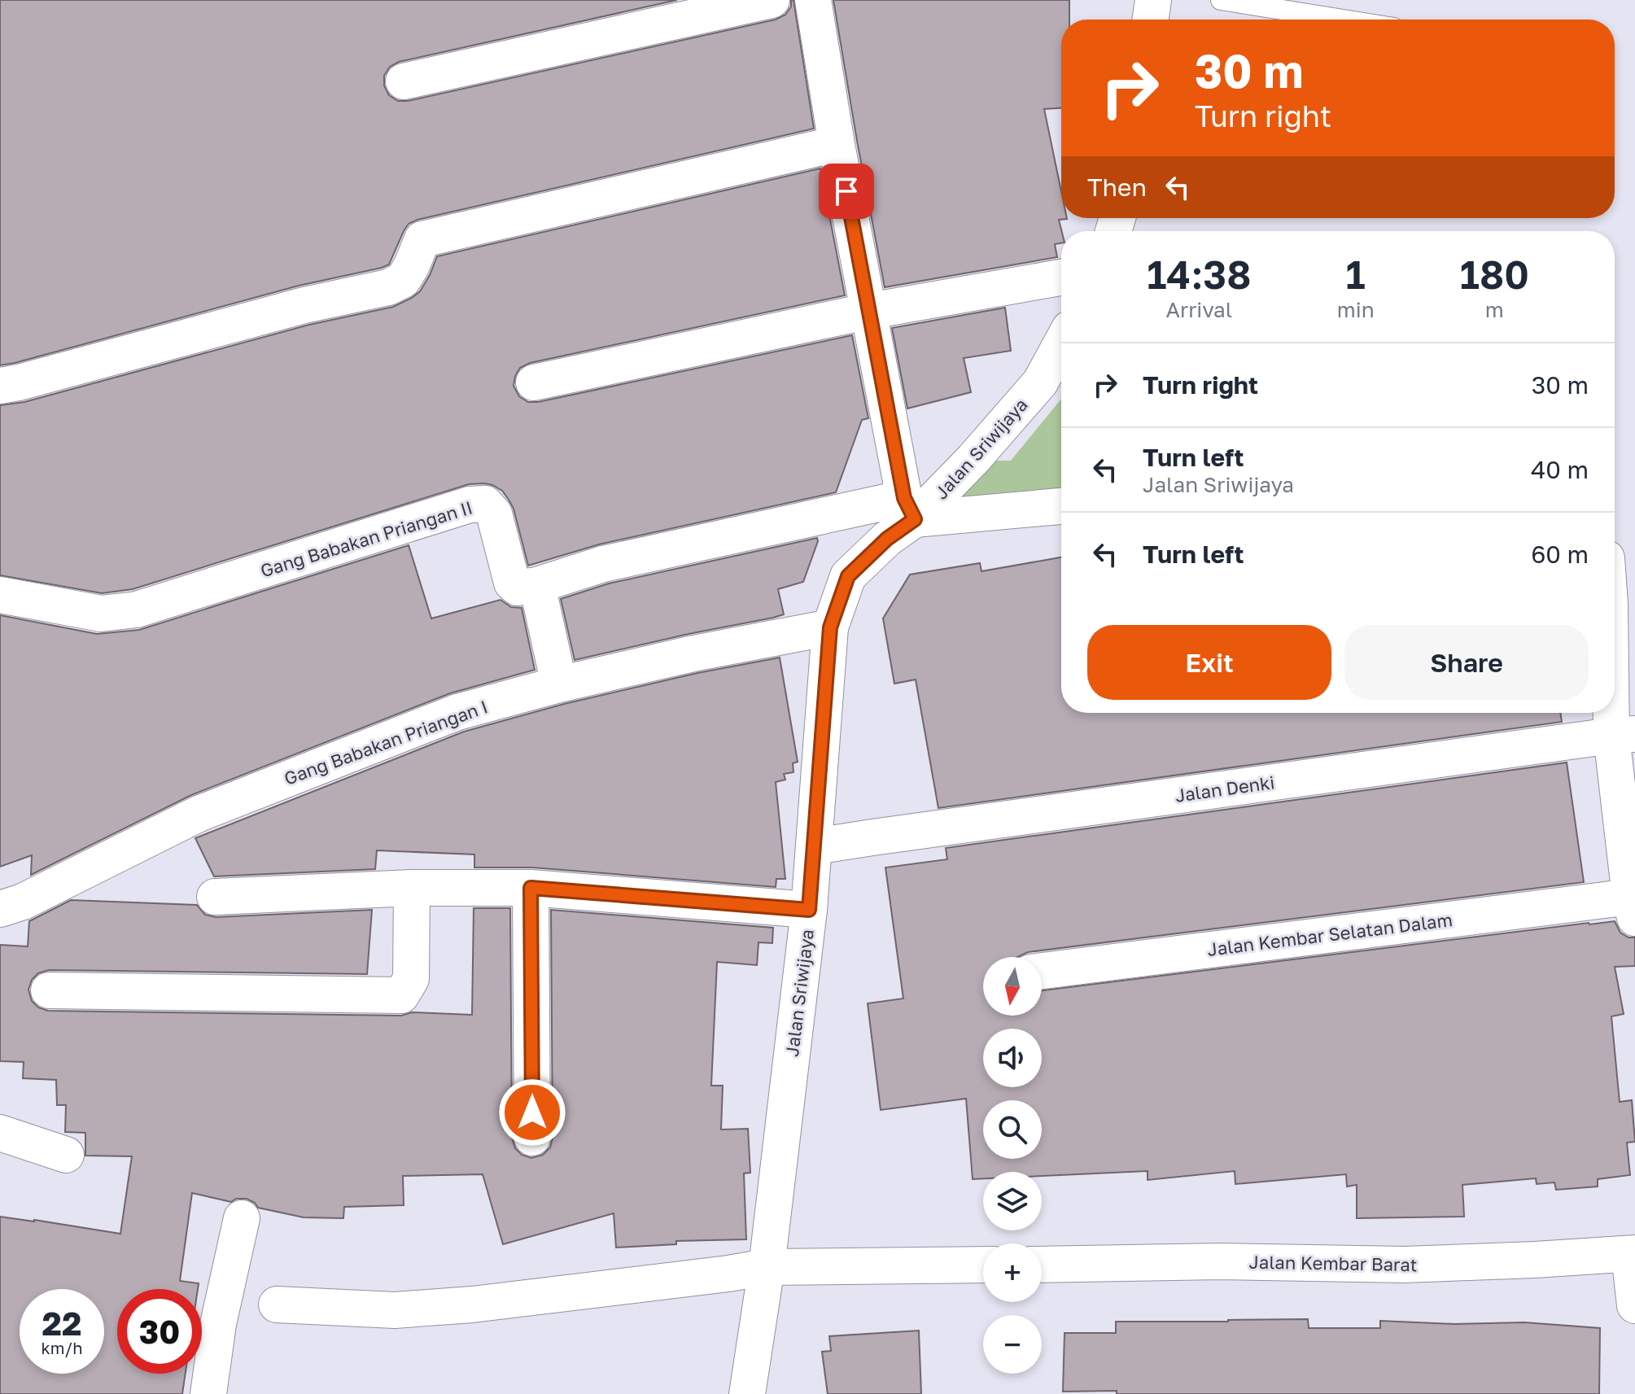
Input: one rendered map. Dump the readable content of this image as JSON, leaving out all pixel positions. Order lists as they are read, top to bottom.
{
  "streets": {
    "street": [
      "Jalan Sriwijaya",
      "Gang Babakan Priangan II",
      "Gang Babakan Priangan I",
      "Jalan Denki",
      "Jalan Kembar Selatan Dalam",
      "Jalan Kembar Barat"
    ]
  },
  "crossings": [
    ["Jalan Sriwijaya", "Gang Babakan Priangan I"],
    ["Jalan Sriwijaya", "Jalan Denki"]
  ],
  "north": "bottom",
  "page": {
    "turn": ["30 m", "Turn right"],
    "then": "Then",
    "eta": [
      "14:38",
      "Arrival",
      "1",
      "min",
      "180",
      "m"
    ],
    "list": [
      {
        "name": "Turn right",
        "value": "30 m"
      },
      {
        "name": "Turn left",
        "note": "Jalan Sriwijaya",
        "value": "40 m"
      },
      {
        "name": "Turn left",
        "value": "60 m"
      }
    ],
    "buttons": ["Exit", "Share"],
    "map_buttons": ["+", "−"],
    "speed": "22 km/h",
    "limit": "30"
  }
}
